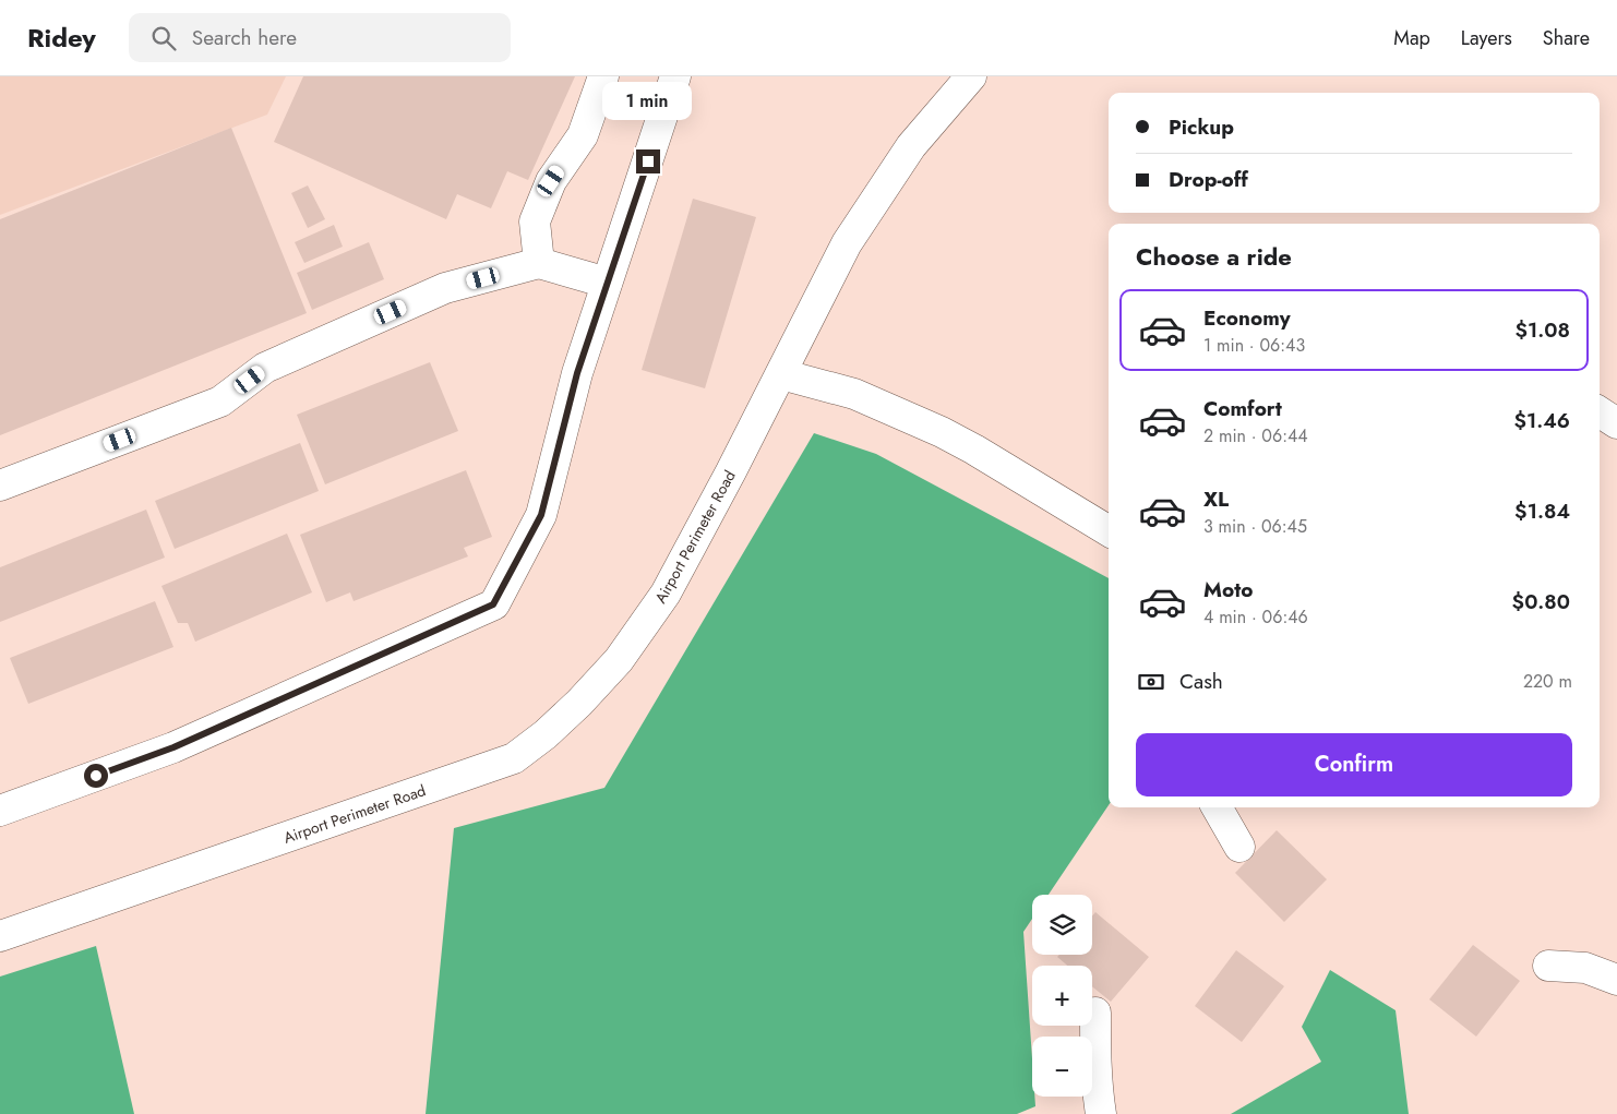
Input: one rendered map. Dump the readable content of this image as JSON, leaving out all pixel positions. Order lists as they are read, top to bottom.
{
  "streets": {
    "street": ["Airport Perimeter Road"]
  },
  "page": {
    "header": "Ridey",
    "search": "Search here",
    "nav": ["Map", "Layers", "Share"],
    "bubble": "1 min",
    "banner": ["Pickup", "Drop-off"],
    "heading": "Choose a ride",
    "list": [
      {
        "name": "Economy",
        "note": "1 min · 06:43",
        "value": "$1.08"
      },
      {
        "name": "Comfort",
        "note": "2 min · 06:44",
        "value": "$1.46"
      },
      {
        "name": "XL",
        "note": "3 min · 06:45",
        "value": "$1.84"
      },
      {
        "name": "Moto",
        "note": "4 min · 06:46",
        "value": "$0.80"
      }
    ],
    "pay": ["Cash", "220 m"],
    "buttons": "Confirm",
    "map_buttons": ["+", "−"]
  }
}
